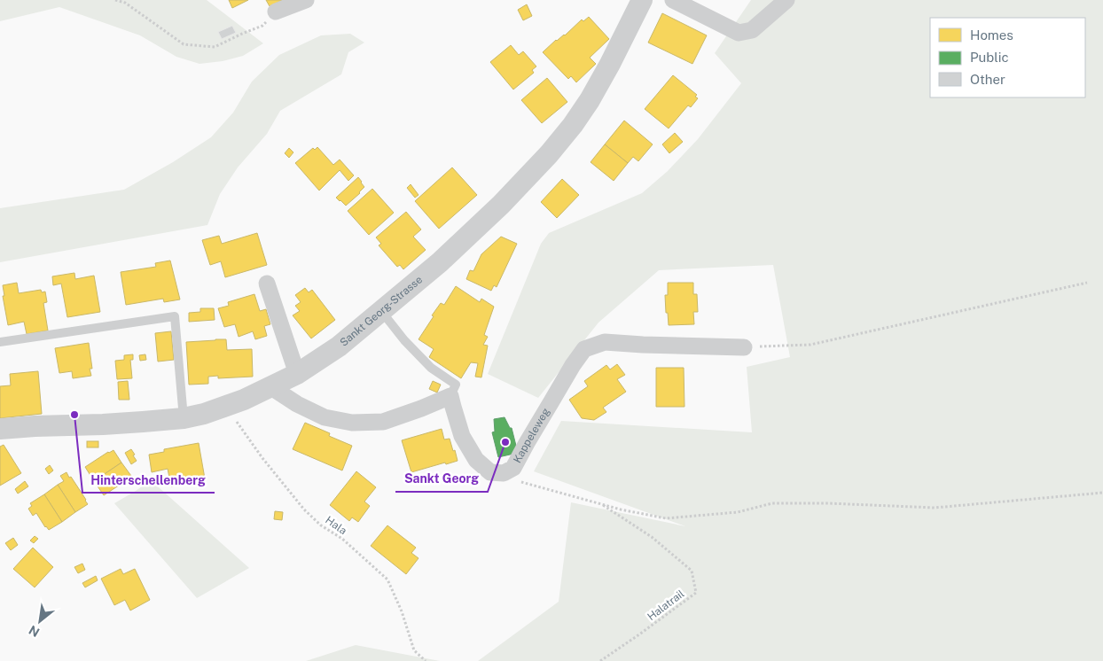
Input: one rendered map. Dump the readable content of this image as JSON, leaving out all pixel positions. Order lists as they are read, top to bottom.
{
  "streets": {
    "street": ["Sankt Georg-Strasse", "Kappeleweg"],
    "path": ["Hala", "Halatrail"]
  },
  "crossings": [
    ["Sankt Georg-Strasse", "Hala"]
  ],
  "places": ["Hinterschellenberg", "Sankt Georg"],
  "legend": ["Homes", "Public", "Other"],
  "north": "bottom left"
}
